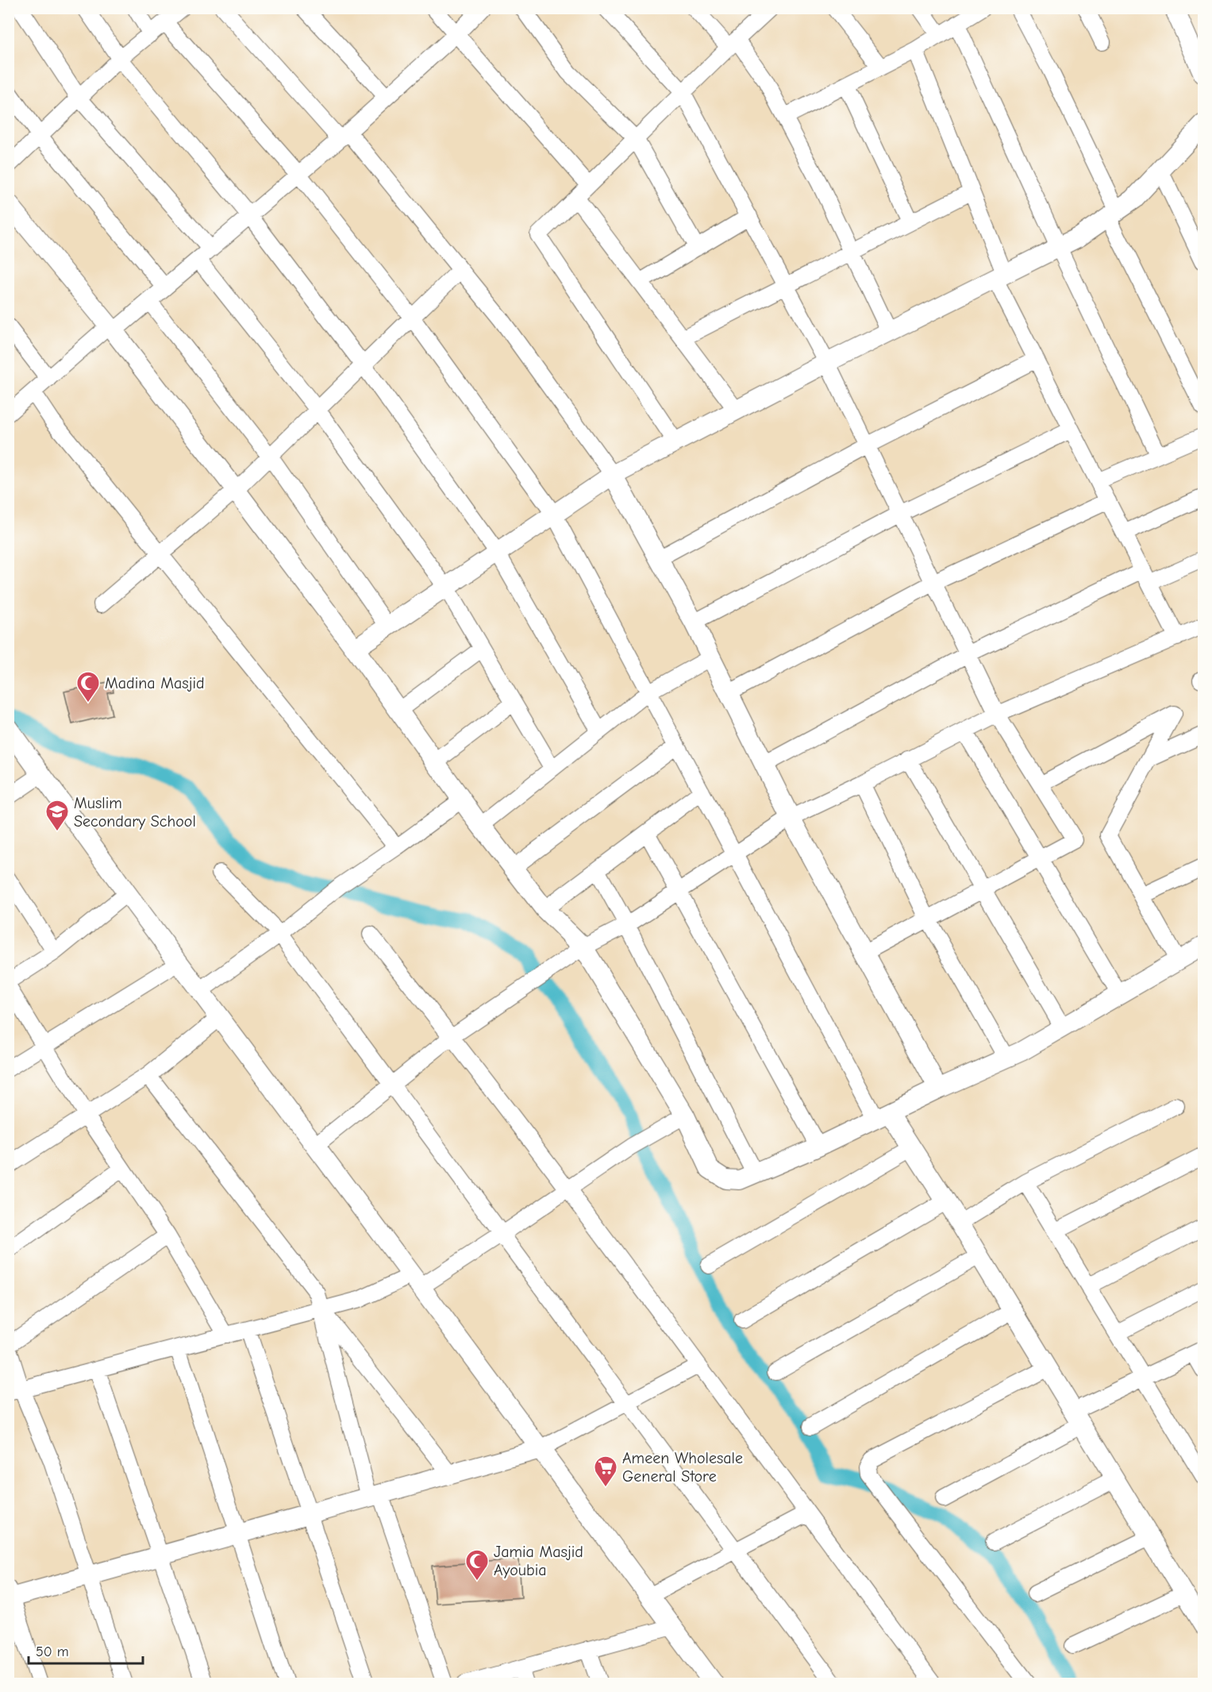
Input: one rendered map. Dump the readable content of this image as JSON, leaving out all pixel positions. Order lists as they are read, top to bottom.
{
  "places": {
    "mosque": ["Madina Masjid", "Jamia Masjid Ayoubia"],
    "school or university": ["Muslim Secondary School"],
    "supermarket": ["Ameen Wholesale General Store"]
  },
  "scale_bar": "50 m"
}
